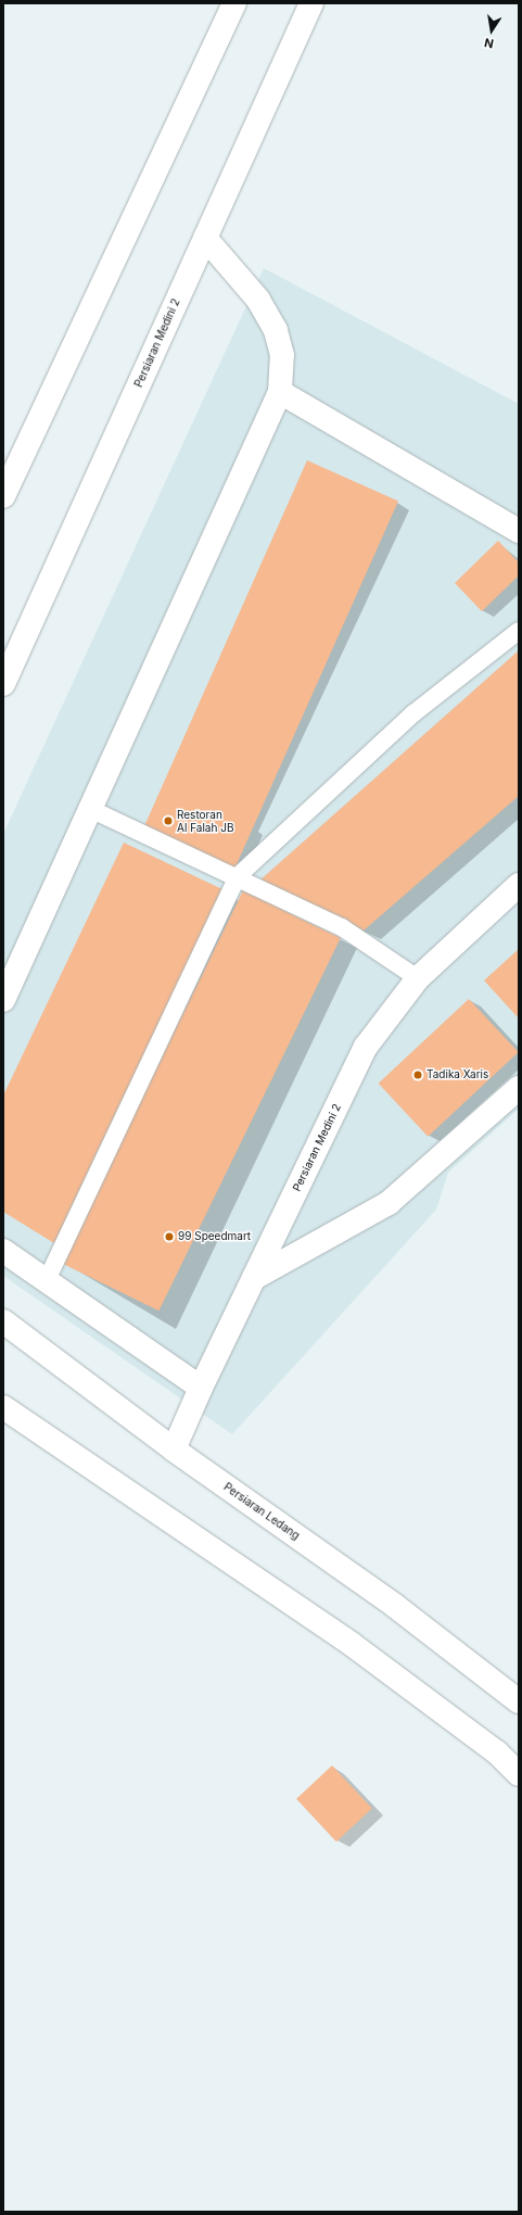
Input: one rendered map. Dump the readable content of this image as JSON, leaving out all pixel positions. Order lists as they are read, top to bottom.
{
  "streets": {
    "street": ["Persiaran Medini 2", "Persiaran Ledang"]
  },
  "crossings": [
    ["Persiaran Medini 2", "Persiaran Ledang"]
  ],
  "places": ["Restoran Al Falah JB", "Tadika Xaris", "99 Speedmart"],
  "north": "bottom"
}
